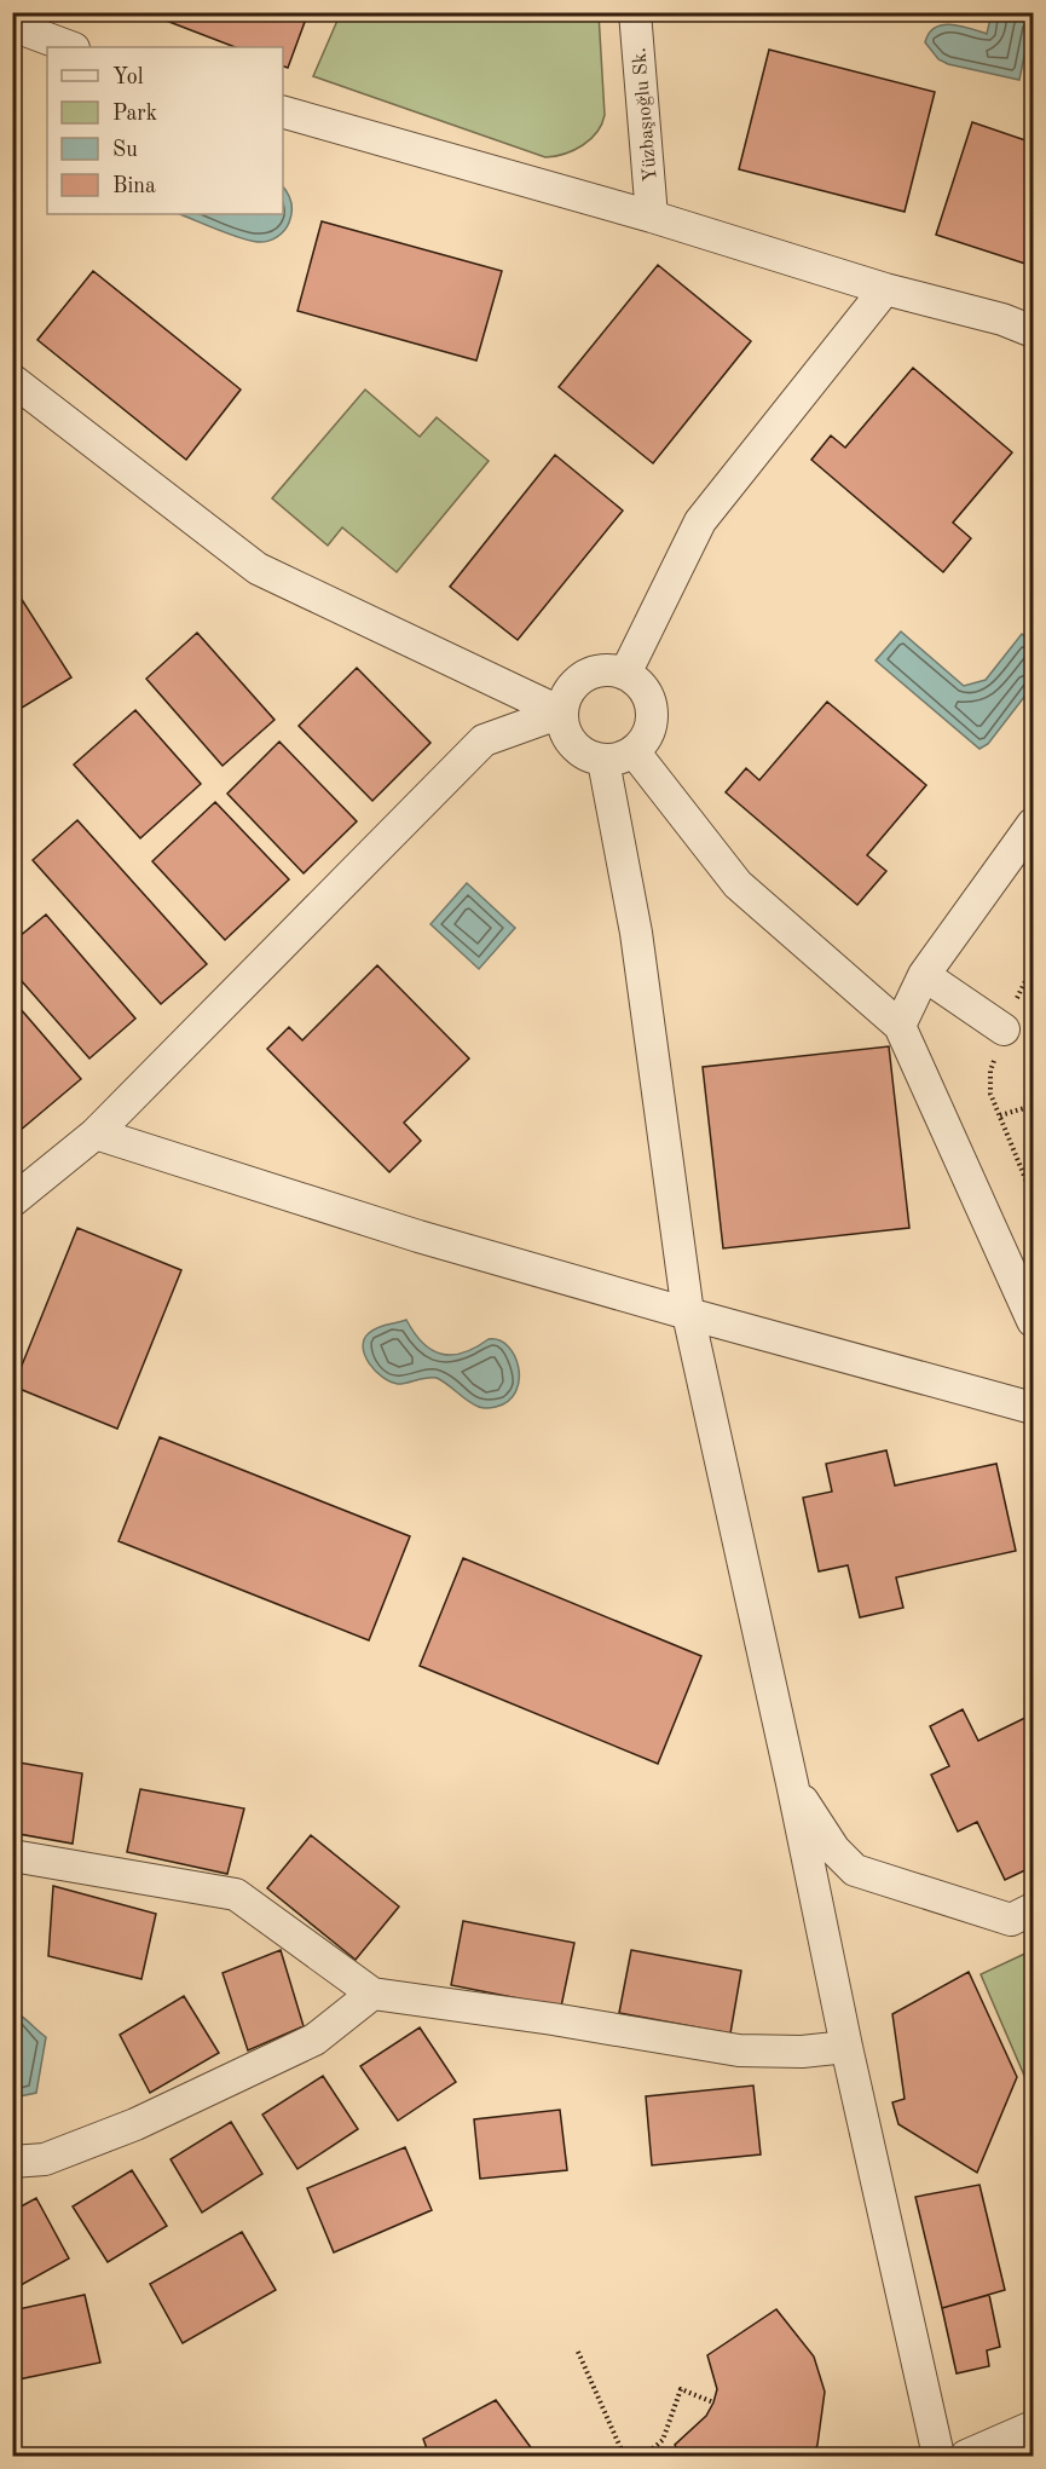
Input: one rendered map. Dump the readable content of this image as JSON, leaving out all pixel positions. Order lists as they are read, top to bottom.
{
  "streets": {
    "street": ["Yüzbaşıoğlu Sk."]
  },
  "legend": [
    "Yol",
    "Park",
    "Su",
    "Bina"
  ]
}
